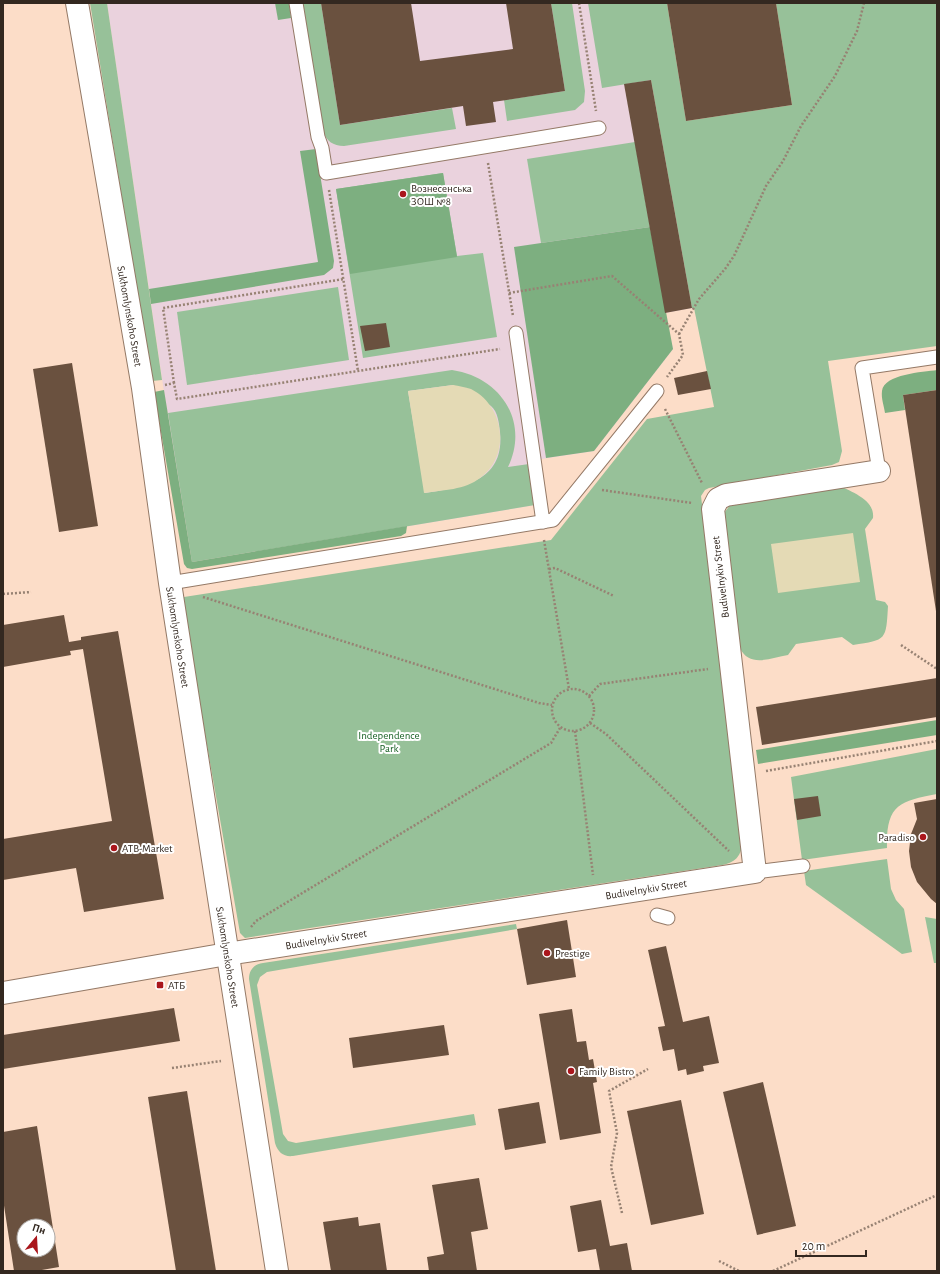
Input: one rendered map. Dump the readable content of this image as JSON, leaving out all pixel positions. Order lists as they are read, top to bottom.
{
  "streets": {
    "street": ["Sukhomlynskoho Street", "Budivelnykiv Street"]
  },
  "crossings": [
    ["Sukhomlynskoho Street", "Budivelnykiv Street"]
  ],
  "parks": ["Independence Park"],
  "places": {
    "other": [
      "Вознесенська ЗОШ №8",
      "Paradiso",
      "ATB-Market",
      "Prestige",
      "Family Bistro"
    ],
    "transit": ["АТБ"]
  },
  "scale_bar": "20 m",
  "north": "top"
}
